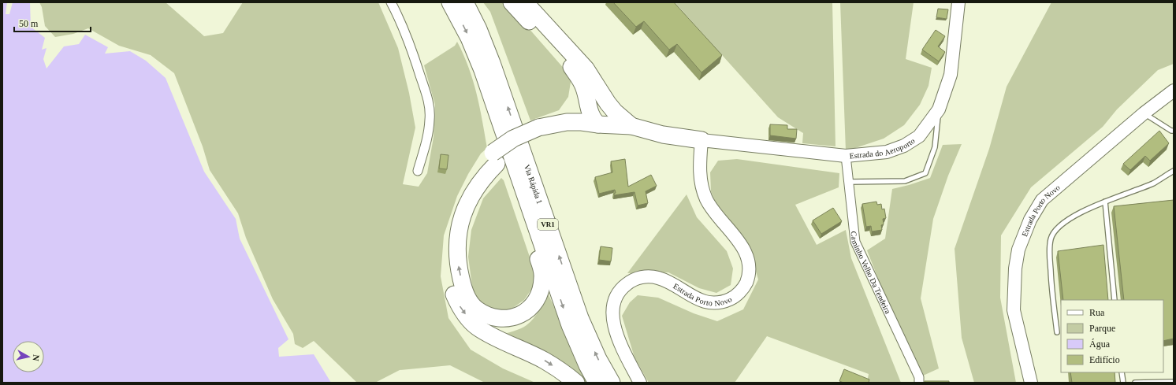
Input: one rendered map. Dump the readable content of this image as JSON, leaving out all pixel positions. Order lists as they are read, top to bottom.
{
  "streets": {
    "highway": ["Via Rápida 1", "VR1"],
    "main road": ["Estrada do Aeroporto", "Estrada Porto Novo"],
    "street": ["Caminho Velho Da Tendeira"]
  },
  "crossings": [
    ["Estrada do Aeroporto", "Estrada Porto Novo"],
    ["Estrada do Aeroporto", "Caminho Velho Da Tendeira"]
  ],
  "legend": [
    "Rua",
    "Parque",
    "Água",
    "Edifício"
  ],
  "scale_bar": "50 m",
  "north": "right"
}
